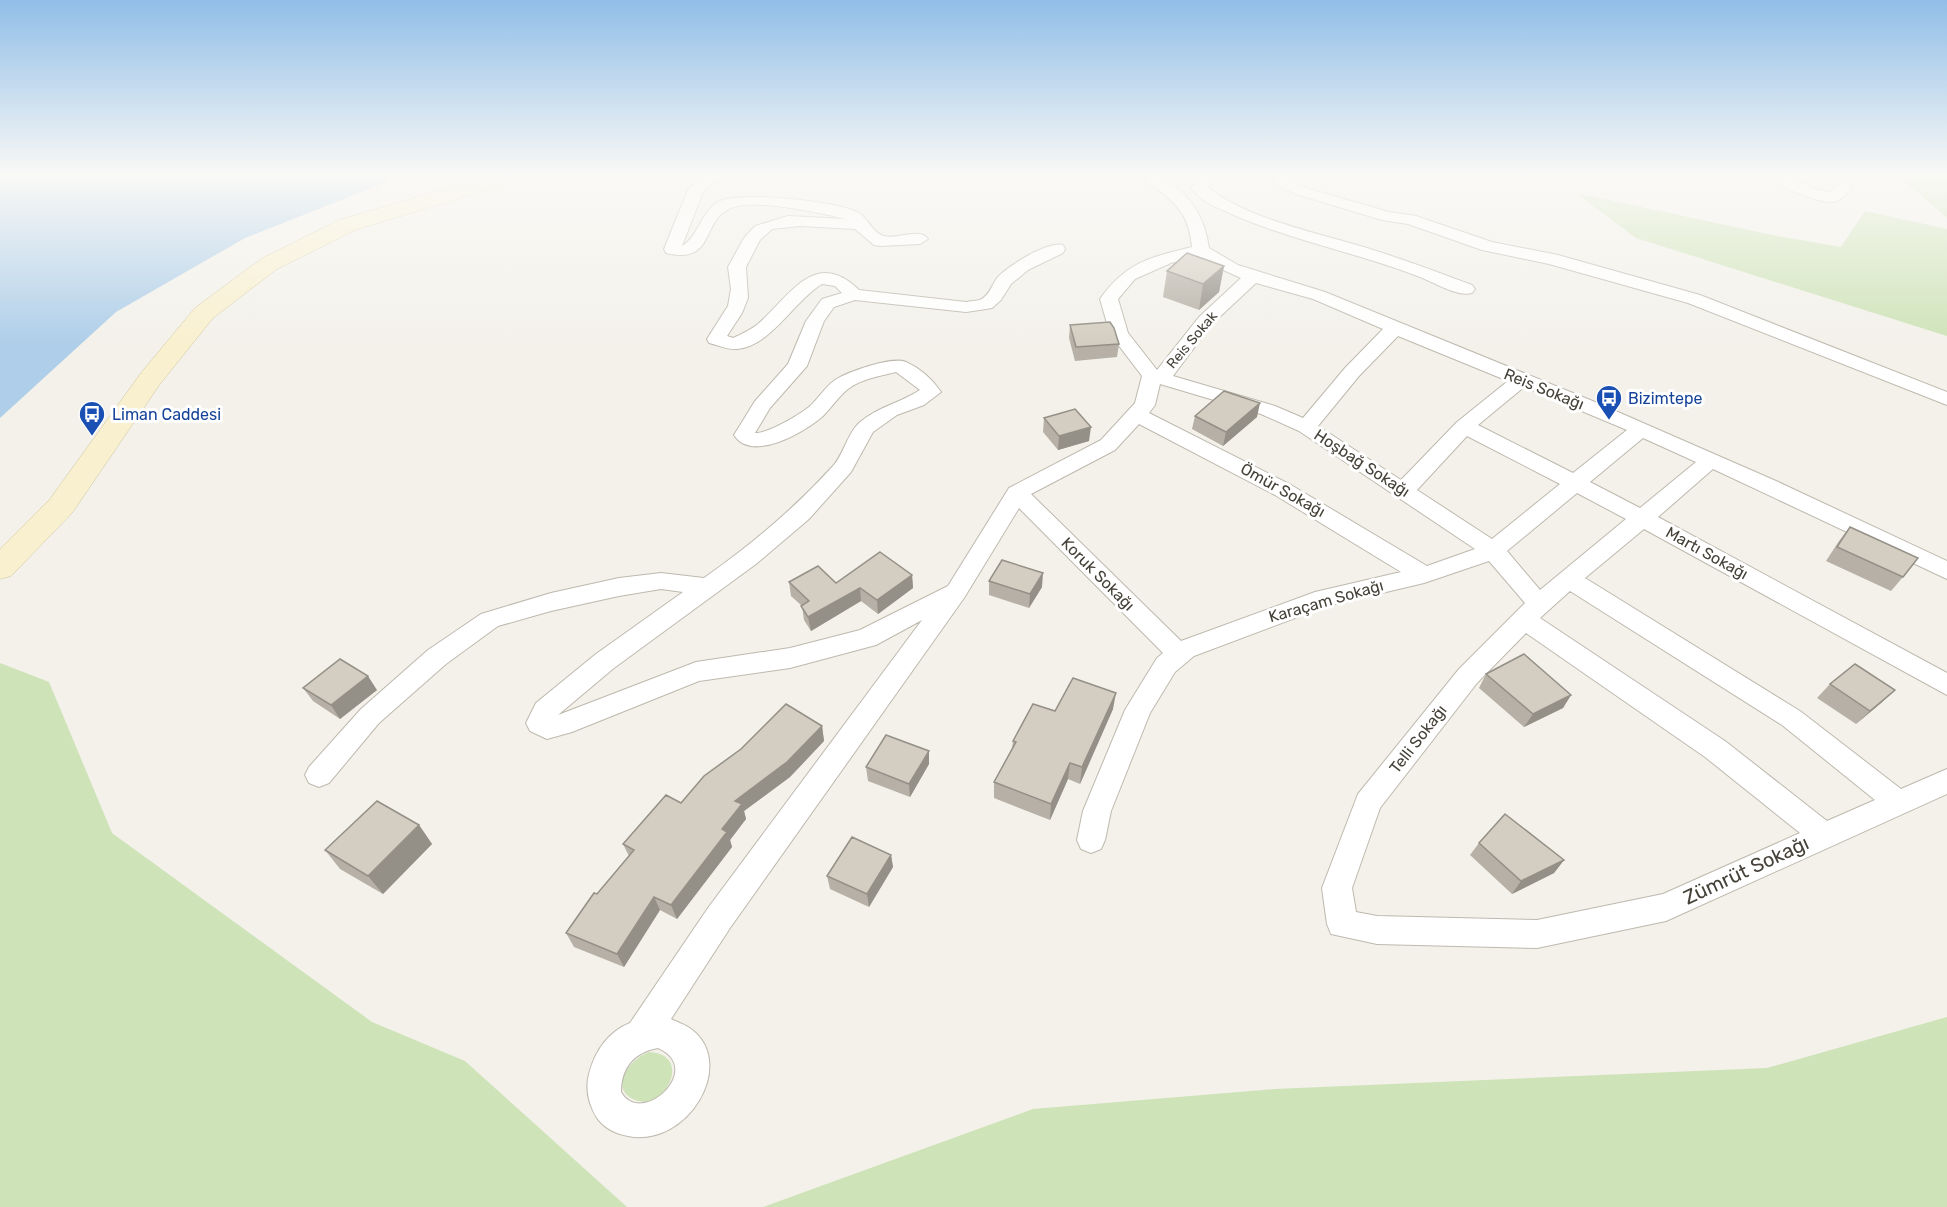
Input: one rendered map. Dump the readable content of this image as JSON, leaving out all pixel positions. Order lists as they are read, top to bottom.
{
  "streets": {
    "street": [
      "Reis Sokak",
      "Reis Sokağı",
      "Hoşbağ Sokağı",
      "Ömür Sokağı",
      "Martı Sokağı",
      "Koruk Sokağı",
      "Karaçam Sokağı",
      "Telli Sokağı",
      "Zümrüt Sokağı"
    ]
  },
  "crossings": [
    ["Reis Sokak", "Reis Sokağı"],
    ["Reis Sokak", "Hoşbağ Sokağı"],
    ["Reis Sokağı", "Karaçam Sokağı"],
    ["Reis Sokağı", "Telli Sokağı"],
    ["Hoşbağ Sokağı", "Karaçam Sokağı"],
    ["Hoşbağ Sokağı", "Telli Sokağı"],
    ["Hoşbağ Sokağı", "Zümrüt Sokağı"],
    ["Ömür Sokağı", "Karaçam Sokağı"],
    ["Martı Sokağı", "Karaçam Sokağı"],
    ["Martı Sokağı", "Telli Sokağı"],
    ["Koruk Sokağı", "Karaçam Sokağı"],
    ["Telli Sokağı", "Zümrüt Sokağı"]
  ],
  "places": {
    "bus stop": ["Bizimtepe", "Liman Caddesi"]
  }
}
